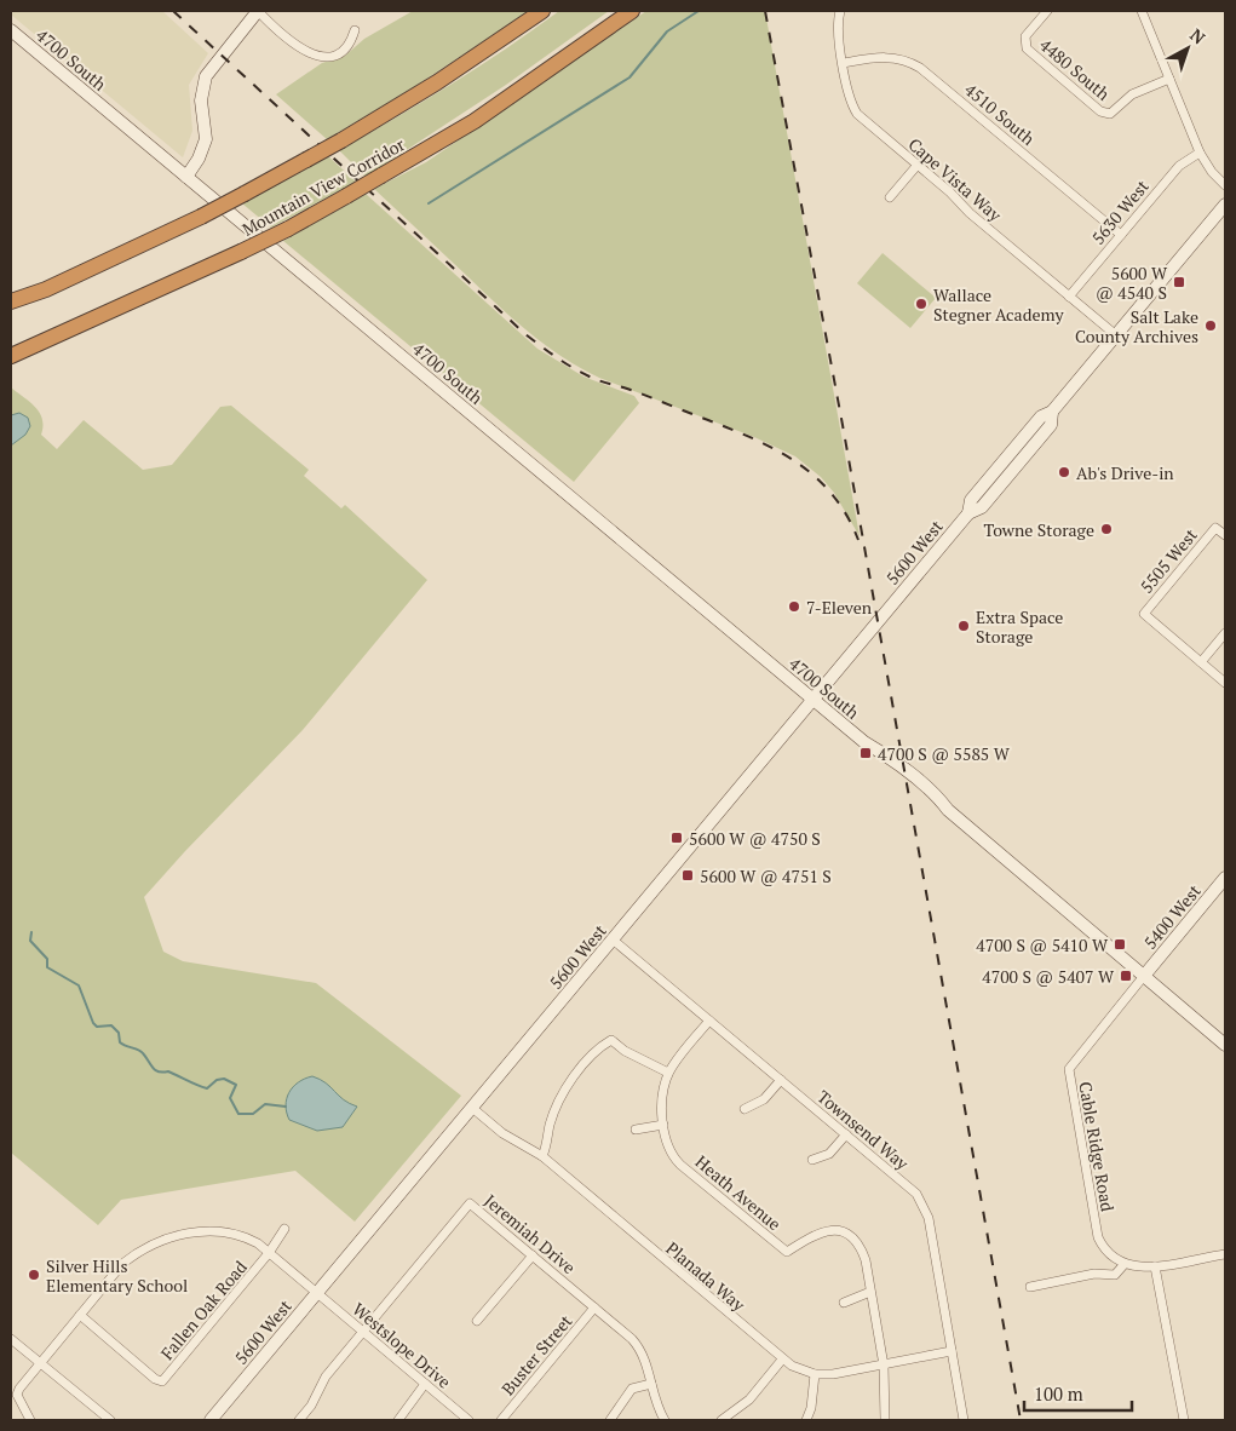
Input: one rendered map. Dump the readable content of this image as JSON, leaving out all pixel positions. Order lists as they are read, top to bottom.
{
  "streets": {
    "highway": ["Mountain View Corridor"],
    "main road": ["4700 South", "5600 West", "5400 West"],
    "street": [
      "4480 South",
      "4510 South",
      "Cape Vista Way",
      "5630 West",
      "5505 West",
      "Townsend Way",
      "Cable Ridge Road",
      "Heath Avenue",
      "Jeremiah Drive",
      "Planada Way",
      "Fallen Oak Road",
      "Westslope Drive",
      "Buster Street"
    ]
  },
  "crossings": [
    ["4700 South", "5600 West"],
    ["4700 South", "5400 West"],
    ["4700 South", "Cable Ridge Road"],
    ["4510 South", "Cape Vista Way"],
    ["4510 South", "5630 West"],
    ["Cape Vista Way", "5630 West"],
    ["Cape Vista Way", "5600 West"],
    ["5600 West", "Townsend Way"],
    ["5600 West", "Planada Way"],
    ["5600 West", "Westslope Drive"],
    ["5400 West", "Cable Ridge Road"],
    ["Townsend Way", "Heath Avenue"],
    ["Townsend Way", "Planada Way"],
    ["Heath Avenue", "Planada Way"],
    ["Jeremiah Drive", "Westslope Drive"],
    ["Jeremiah Drive", "Buster Street"],
    ["Fallen Oak Road", "Westslope Drive"]
  ],
  "places": {
    "transit": [
      "5600 W @ 4540 S",
      "4700 S @ 5585 W",
      "5600 W @ 4750 S",
      "5600 W @ 4751 S",
      "4700 S @ 5410 W",
      "4700 S @ 5407 W"
    ],
    "other": [
      "Wallace Stegner Academy",
      "Salt Lake County Archives",
      "Ab's Drive-in",
      "Towne Storage",
      "7-Eleven",
      "Extra Space Storage",
      "Silver Hills Elementary School"
    ]
  },
  "scale_bar": "100 m",
  "north": "top right"
}
